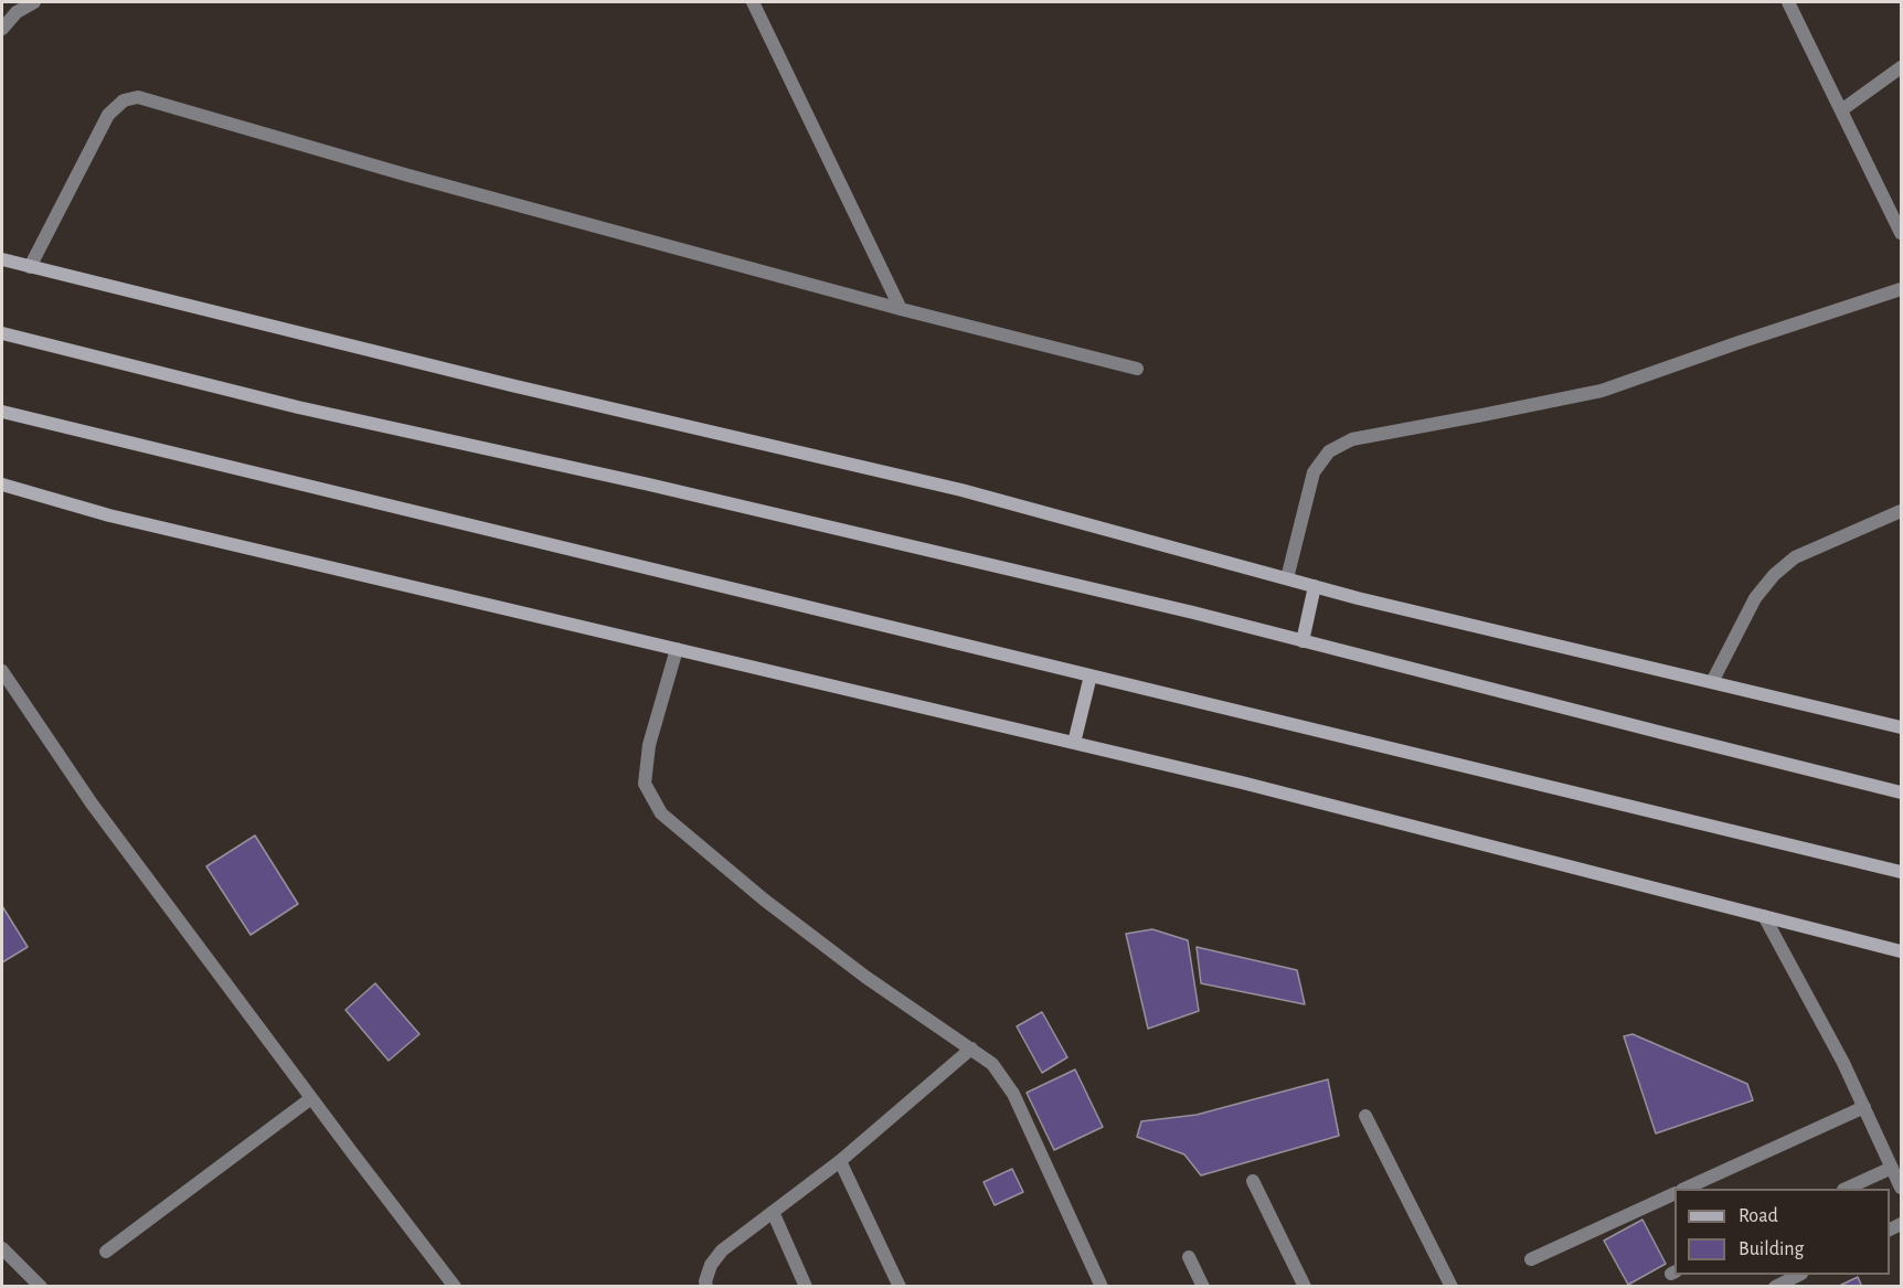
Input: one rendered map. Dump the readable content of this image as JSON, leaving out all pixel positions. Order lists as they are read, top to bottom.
{
  "legend": ["Road", "Building"]
}
